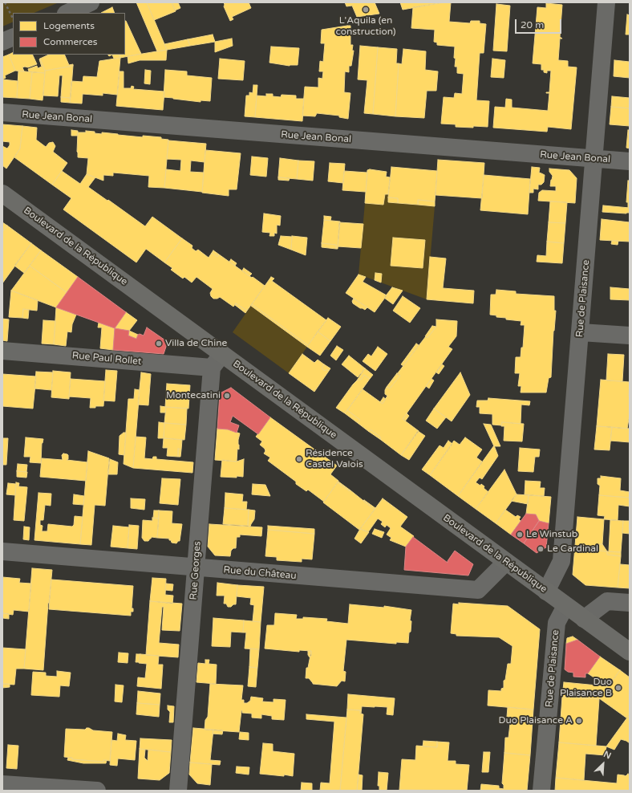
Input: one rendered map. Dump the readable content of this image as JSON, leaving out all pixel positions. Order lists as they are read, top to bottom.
{
  "streets": {
    "main road": ["Boulevard de la République"],
    "street": [
      "Rue Jean Bonal",
      "Rue de Plaisance",
      "Rue Paul Rollet",
      "Rue Georges",
      "Rue du Château"
    ]
  },
  "crossings": [
    ["Rue Jean Bonal", "Rue de Plaisance"],
    ["Boulevard de la République", "Rue de Plaisance"],
    ["Boulevard de la République", "Rue du Château"],
    ["Rue Paul Rollet", "Rue Georges"],
    ["Rue Georges", "Rue du Château"]
  ],
  "places": [
    "L'Aquila (en construction)",
    "Villa de Chine",
    "Montecatini",
    "Résidence Castel Valois",
    "Le Winstub",
    "Le Cardinal",
    "Duo Plaisance B",
    "Duo Plaisance A"
  ],
  "legend": ["Logements", "Commerces"],
  "scale_bar": "20 m",
  "north": "top right"
}
